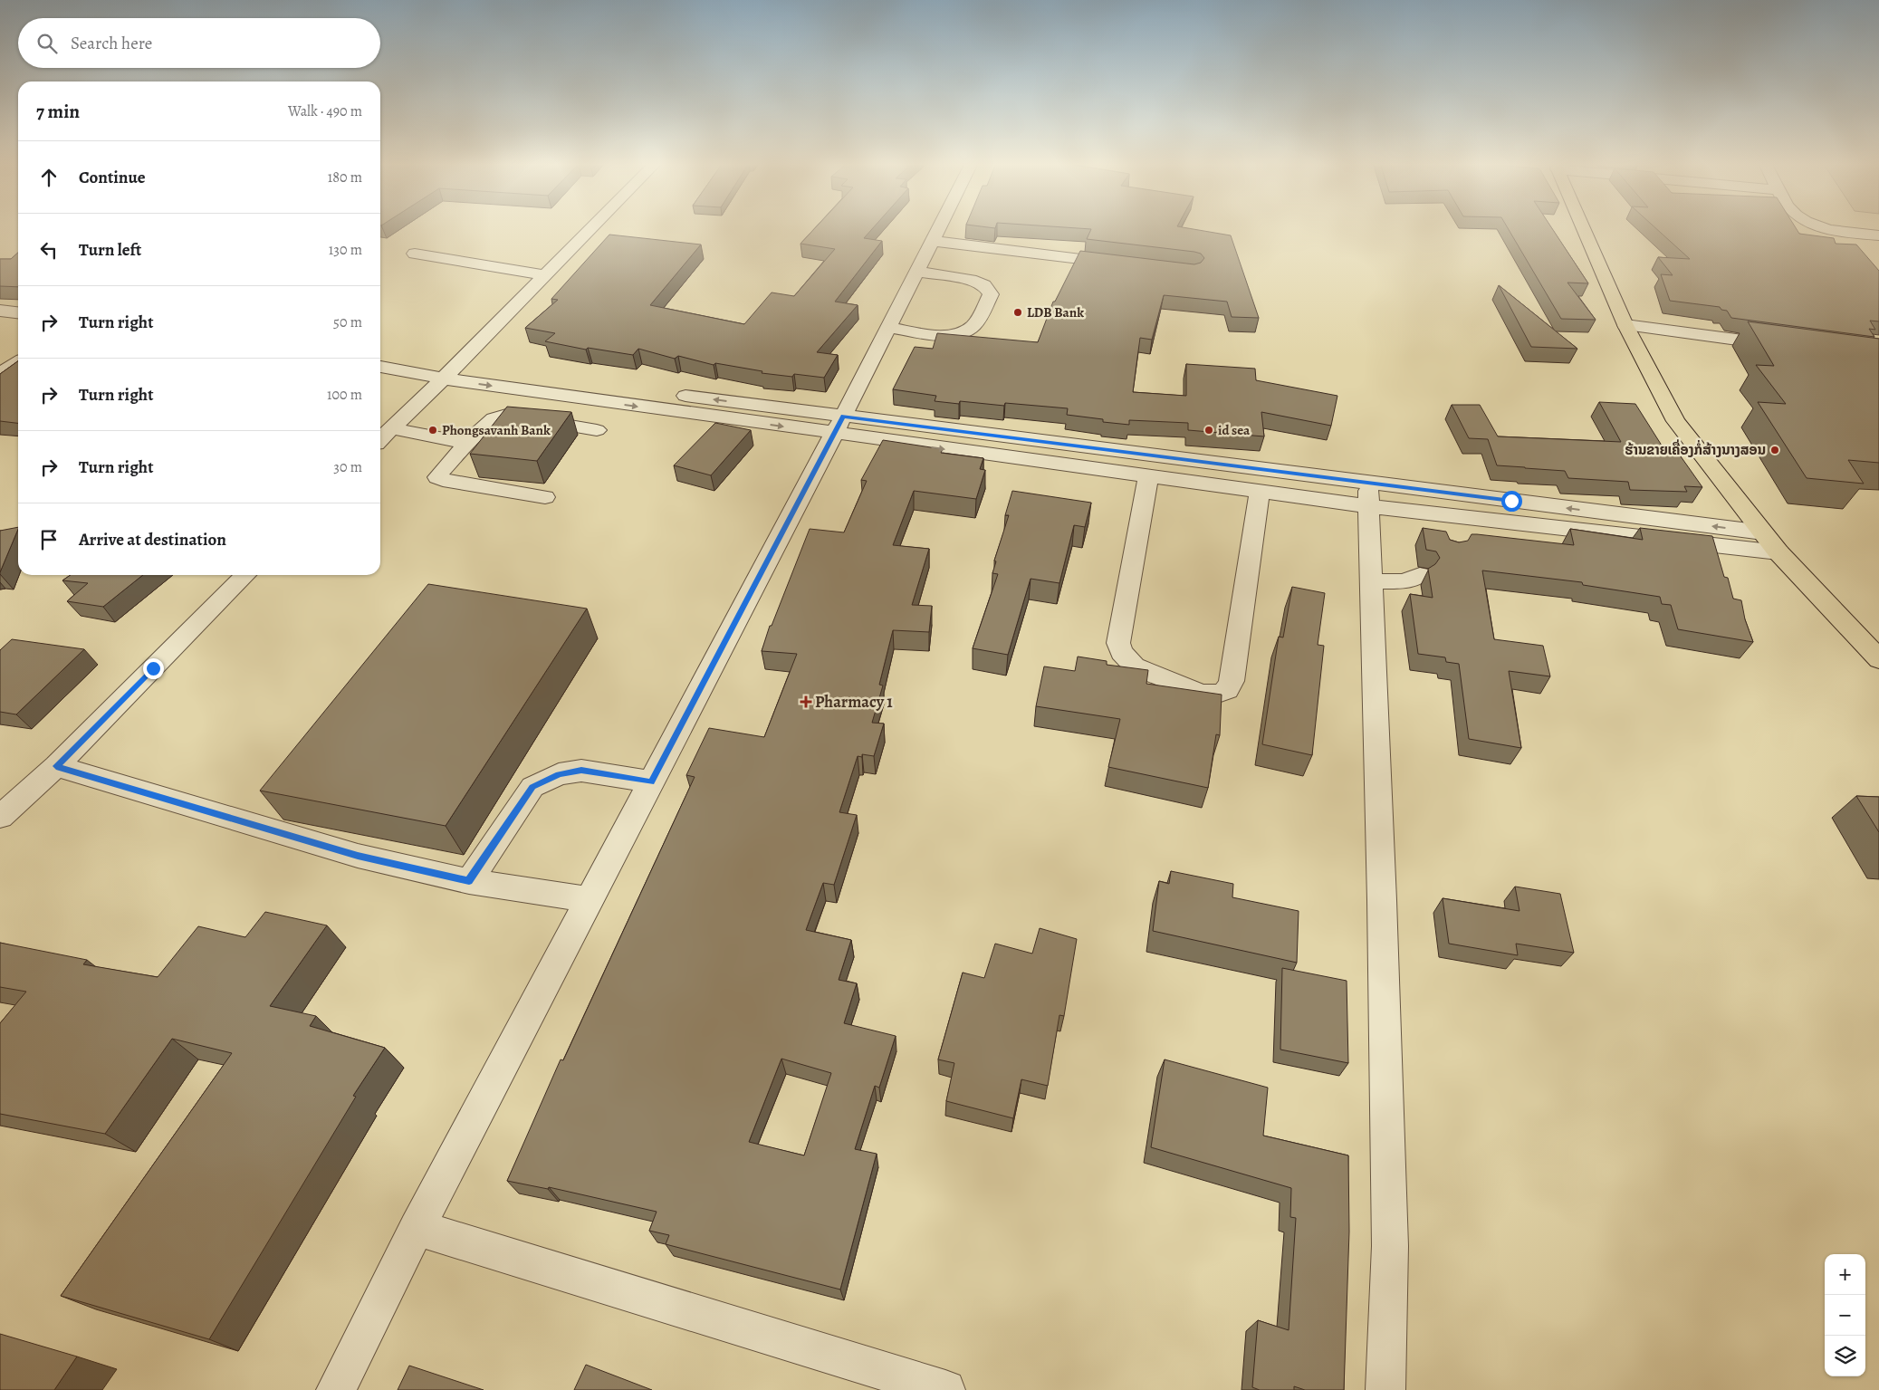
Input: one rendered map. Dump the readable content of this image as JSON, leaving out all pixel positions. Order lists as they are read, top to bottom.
{
  "places": {
    "other": [
      "LDB Bank",
      "Phongsavanh Bank",
      "id sea",
      "ຮ້ານຂາຍເຄື່ອງກໍ່ສ້າງນາງສອນ"
    ],
    "health": ["Pharmacy 1"]
  },
  "page": {
    "search": "Search here",
    "heading": ["7 min", "Walk · 490 m"],
    "list": [
      ["Continue", "180 m"],
      ["Turn left", "130 m"],
      ["Turn right", "50 m"],
      ["Turn right", "100 m"],
      ["Turn right", "30 m"],
      "Arrive at destination"
    ],
    "map_buttons": ["+", "−"]
  }
}
